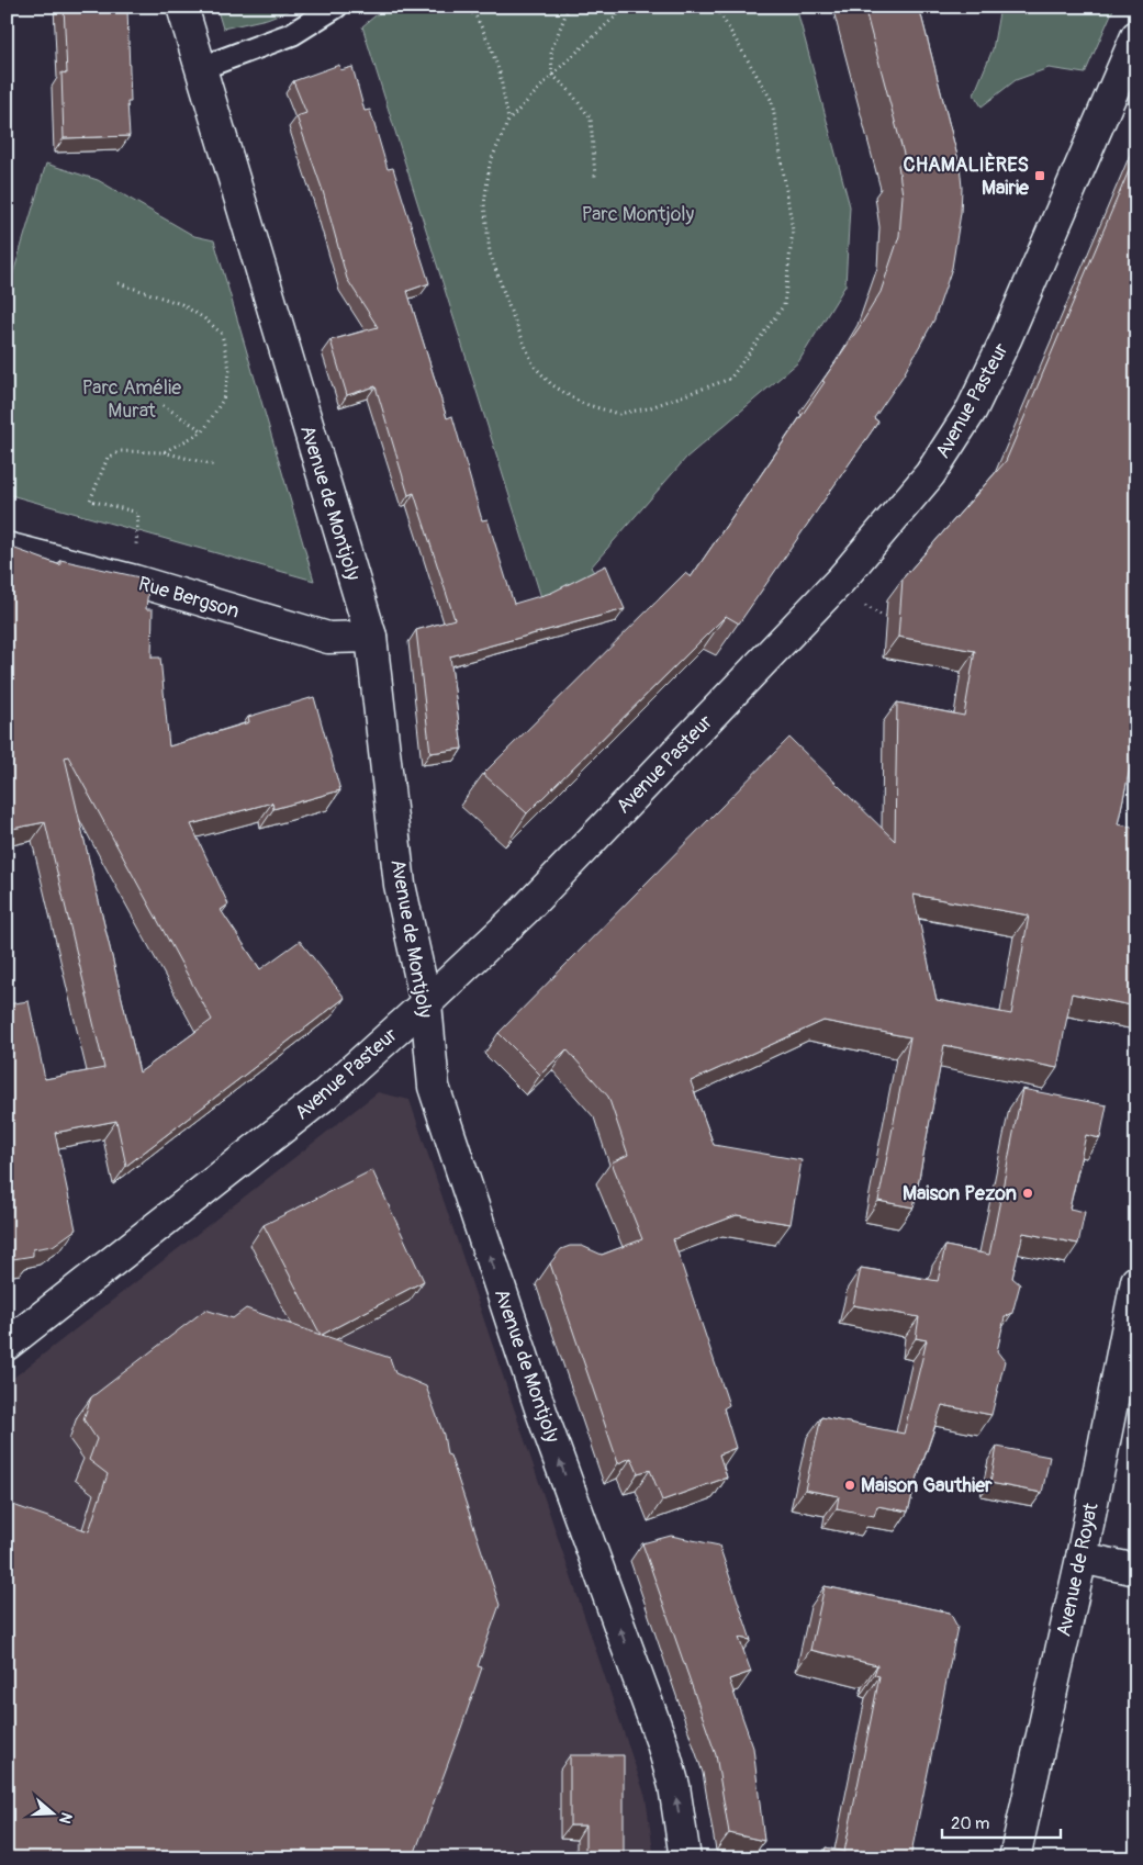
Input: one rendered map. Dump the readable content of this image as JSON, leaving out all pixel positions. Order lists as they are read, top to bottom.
{
  "streets": {
    "street": [
      "Avenue Pasteur",
      "Avenue de Montjoly",
      "Rue Bergson",
      "Avenue de Royat"
    ]
  },
  "crossings": [
    ["Avenue Pasteur", "Avenue de Montjoly"],
    ["Avenue de Montjoly", "Rue Bergson"]
  ],
  "one_way": ["Avenue de Montjoly"],
  "parks": ["Parc Montjoly", "Parc Amélie Murat"],
  "places": {
    "transit": ["CHAMALIÈRES Mairie"],
    "other": ["Maison Pezon", "Maison Gauthier"]
  },
  "scale_bar": "20 m",
  "north": "right"
}
